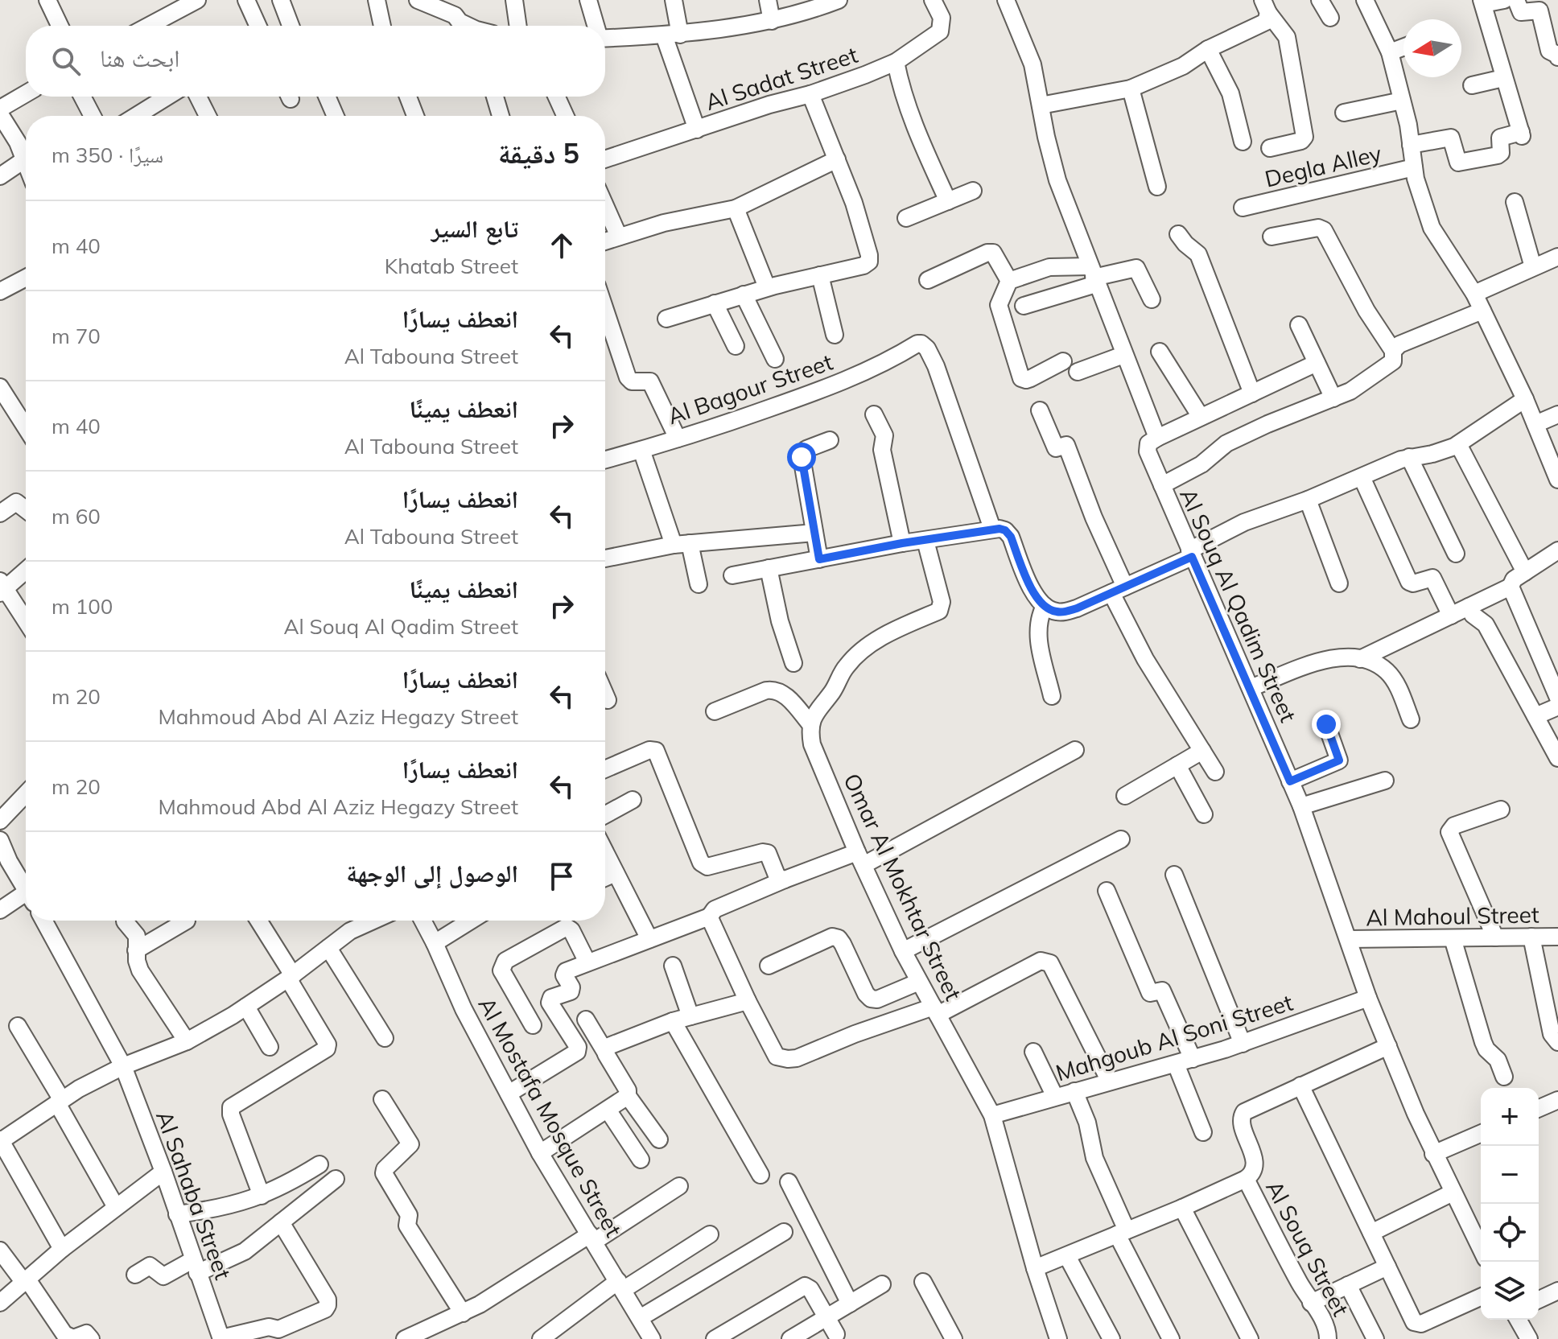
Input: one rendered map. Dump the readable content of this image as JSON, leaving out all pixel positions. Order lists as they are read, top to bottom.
{
  "streets": {
    "street": [
      "Al Sadat Street",
      "Degla Alley",
      "Al Bagour Street",
      "Al Souq Al Qadim Street",
      "Omar Al Mokhtar Street",
      "Al Mahoul Street",
      "Mahgoub Al Soni Street",
      "Al Mostafa Mosque Street",
      "Al Sahaba Street",
      "Al Souq Street"
    ]
  },
  "crossings": [
    ["Al Souq Al Qadim Street", "Al Mahoul Street"],
    ["Al Souq Al Qadim Street", "Mahgoub Al Soni Street"],
    ["Omar Al Mokhtar Street", "Mahgoub Al Soni Street"]
  ],
  "north": "left",
  "page": {
    "search": "ابحث هنا",
    "heading": ["5 دقيقة", "سيرًا · 350 m"],
    "list": [
      ["تابع السير", "Khatab Street", "40 m"],
      ["انعطف يسارًا", "Al Tabouna Street", "70 m"],
      ["انعطف يمينًا", "Al Tabouna Street", "40 m"],
      ["انعطف يسارًا", "Al Tabouna Street", "60 m"],
      ["انعطف يمينًا", "Al Souq Al Qadim Street", "100 m"],
      ["انعطف يسارًا", "Mahmoud Abd Al Aziz Hegazy Street", "20 m"],
      ["انعطف يسارًا", "Mahmoud Abd Al Aziz Hegazy Street", "20 m"],
      "الوصول إلى الوجهة"
    ],
    "map_buttons": ["+", "−"]
  }
}
